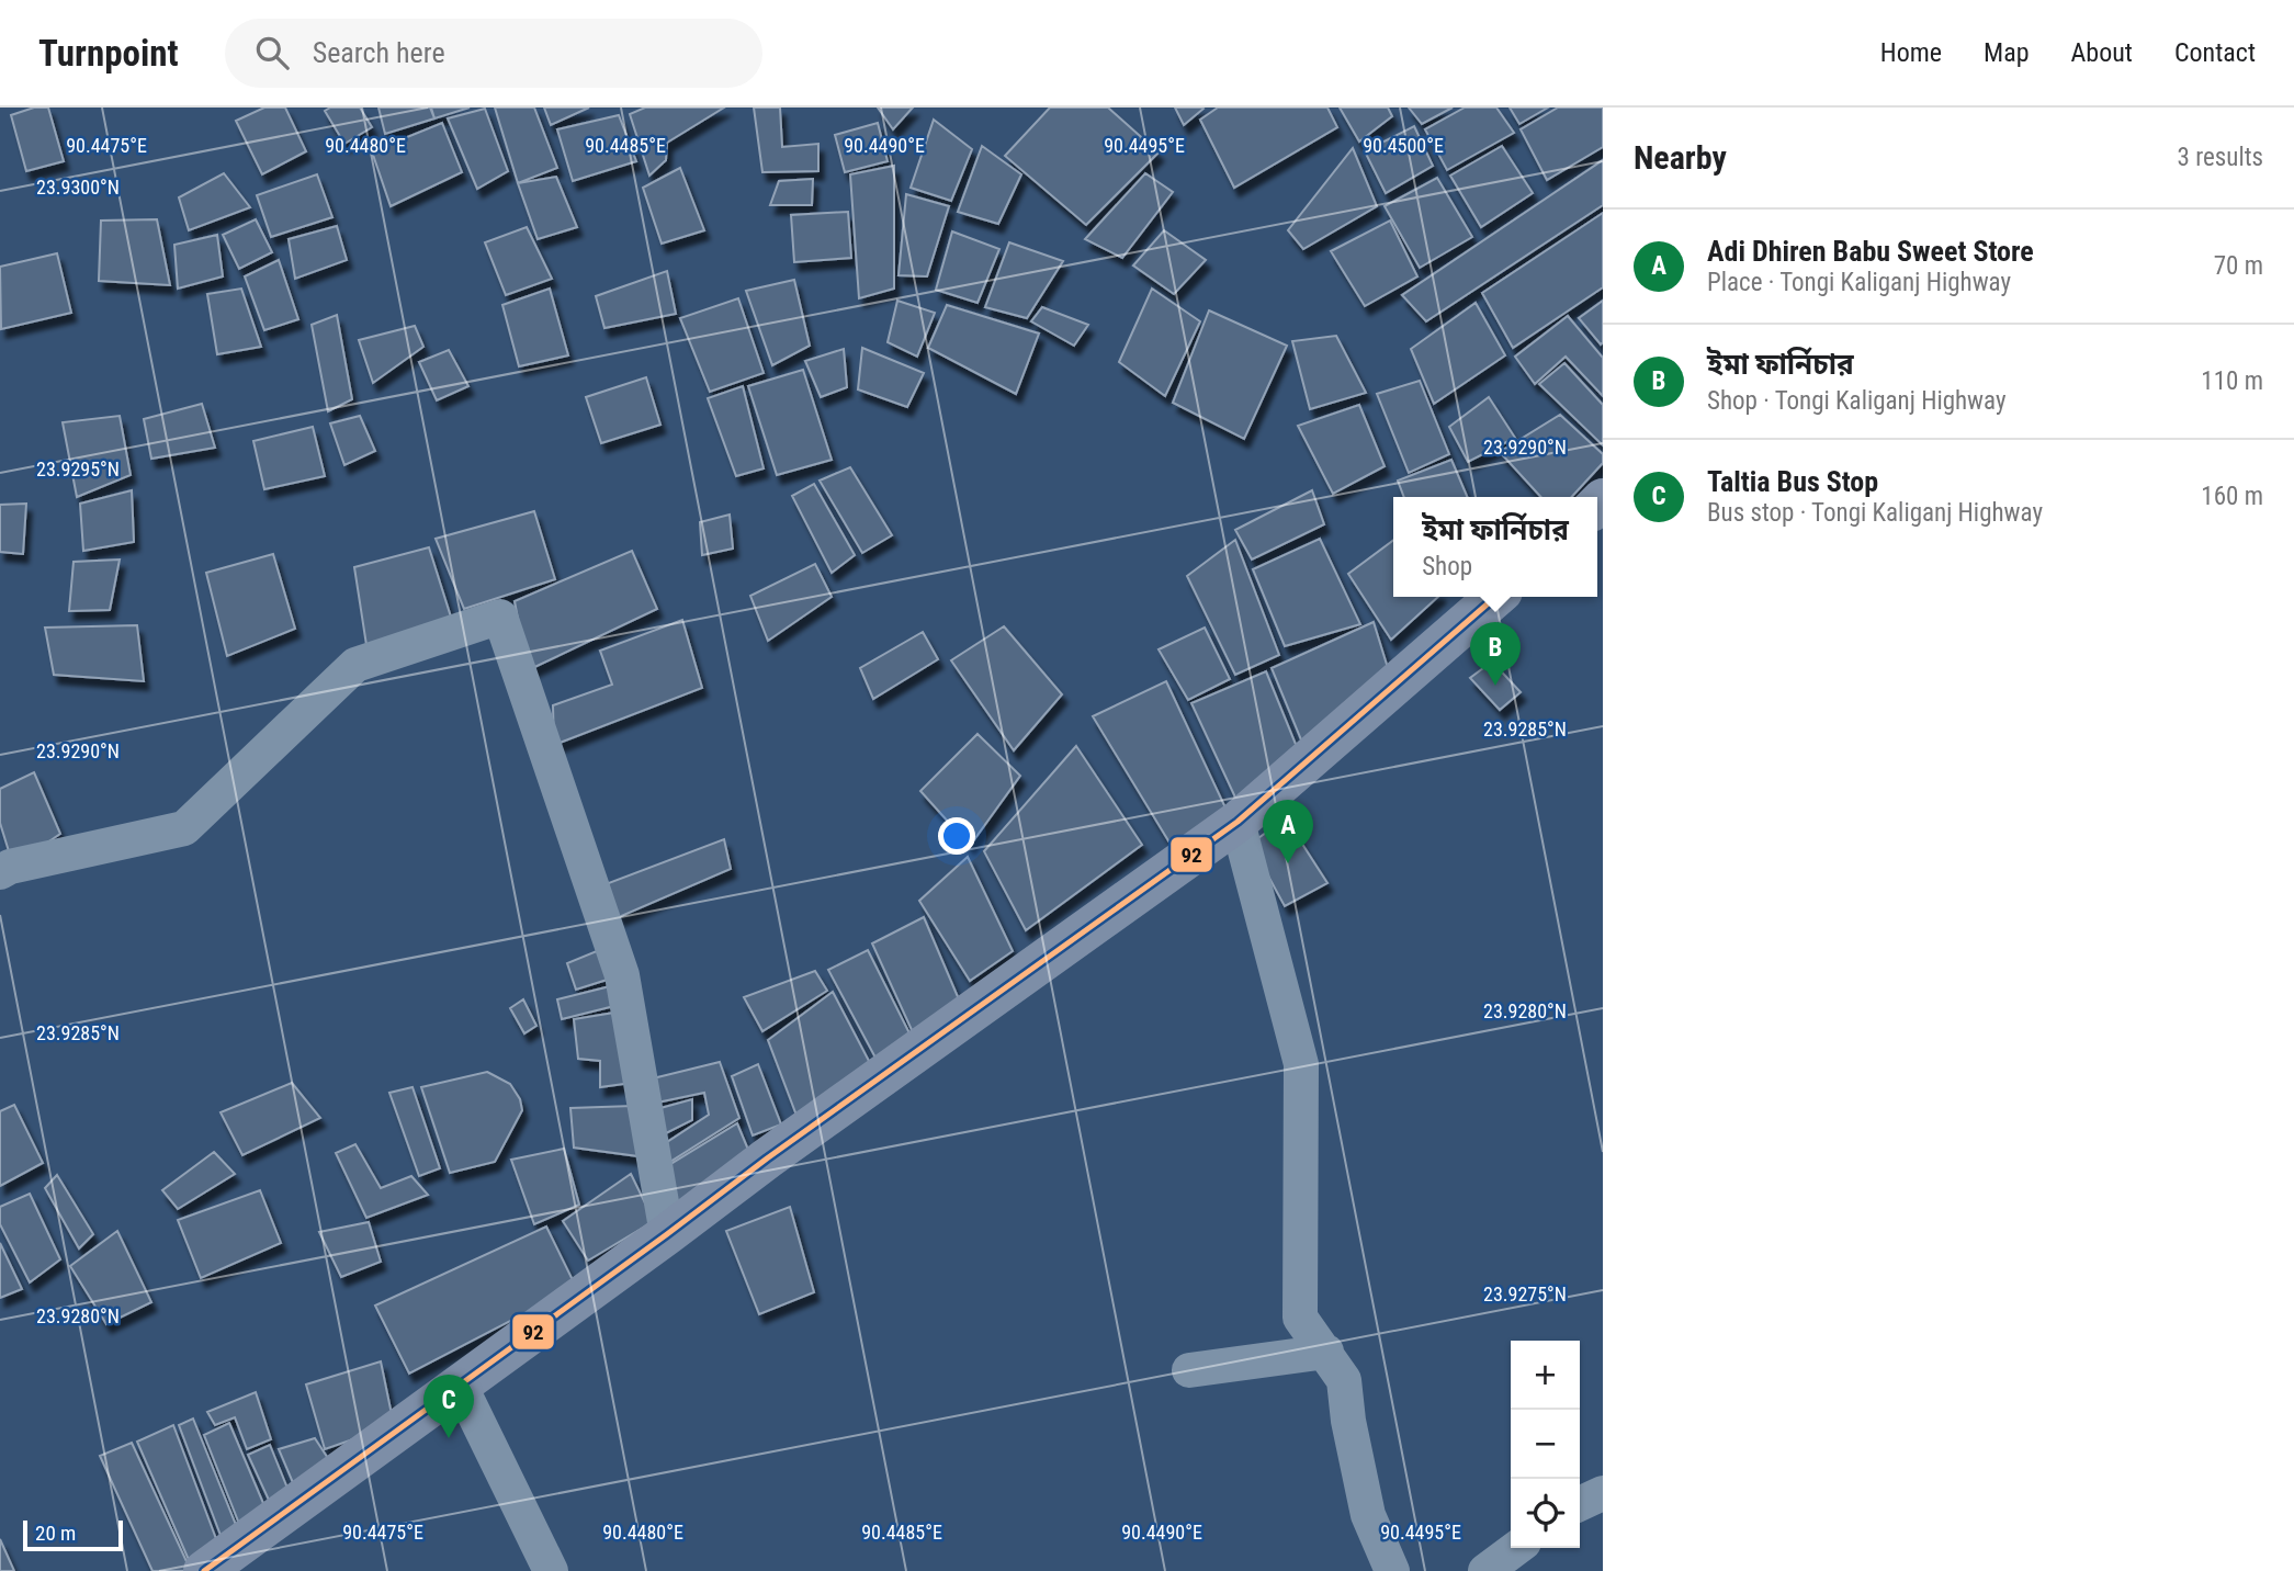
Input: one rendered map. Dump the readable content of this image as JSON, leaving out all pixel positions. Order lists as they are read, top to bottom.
{
  "lines": ["transit line 92"],
  "scale_bar": "20 m",
  "page": {
    "header": "Turnpoint",
    "search": "Search here",
    "nav": [
      "Home",
      "Map",
      "About",
      "Contact"
    ],
    "heading": ["Nearby", "3 results"],
    "list": [
      {
        "mark": "A",
        "name": "Adi Dhiren Babu Sweet Store",
        "note": "Place · Tongi Kaliganj Highway",
        "value": "70 m"
      },
      {
        "mark": "B",
        "name": "ইমা ফার্নিচার",
        "note": "Shop · Tongi Kaliganj Highway",
        "value": "110 m"
      },
      {
        "mark": "C",
        "name": "Taltia Bus Stop",
        "note": "Bus stop · Tongi Kaliganj Highway",
        "value": "160 m"
      }
    ],
    "popup": ["ইমা ফার্নিচার", "Shop"],
    "pins": ["B", "A", "C"],
    "map_buttons": ["+", "−"],
    "scale": "20 m"
  },
  "coordinates": [
    "90.4475°E",
    "90.4480°E",
    "90.4485°E",
    "90.4490°E",
    "90.4495°E",
    "90.4500°E",
    "23.9300°N",
    "23.9290°N",
    "23.9295°N",
    "23.9285°N",
    "23.9280°N",
    "23.9275°N"
  ]
}
